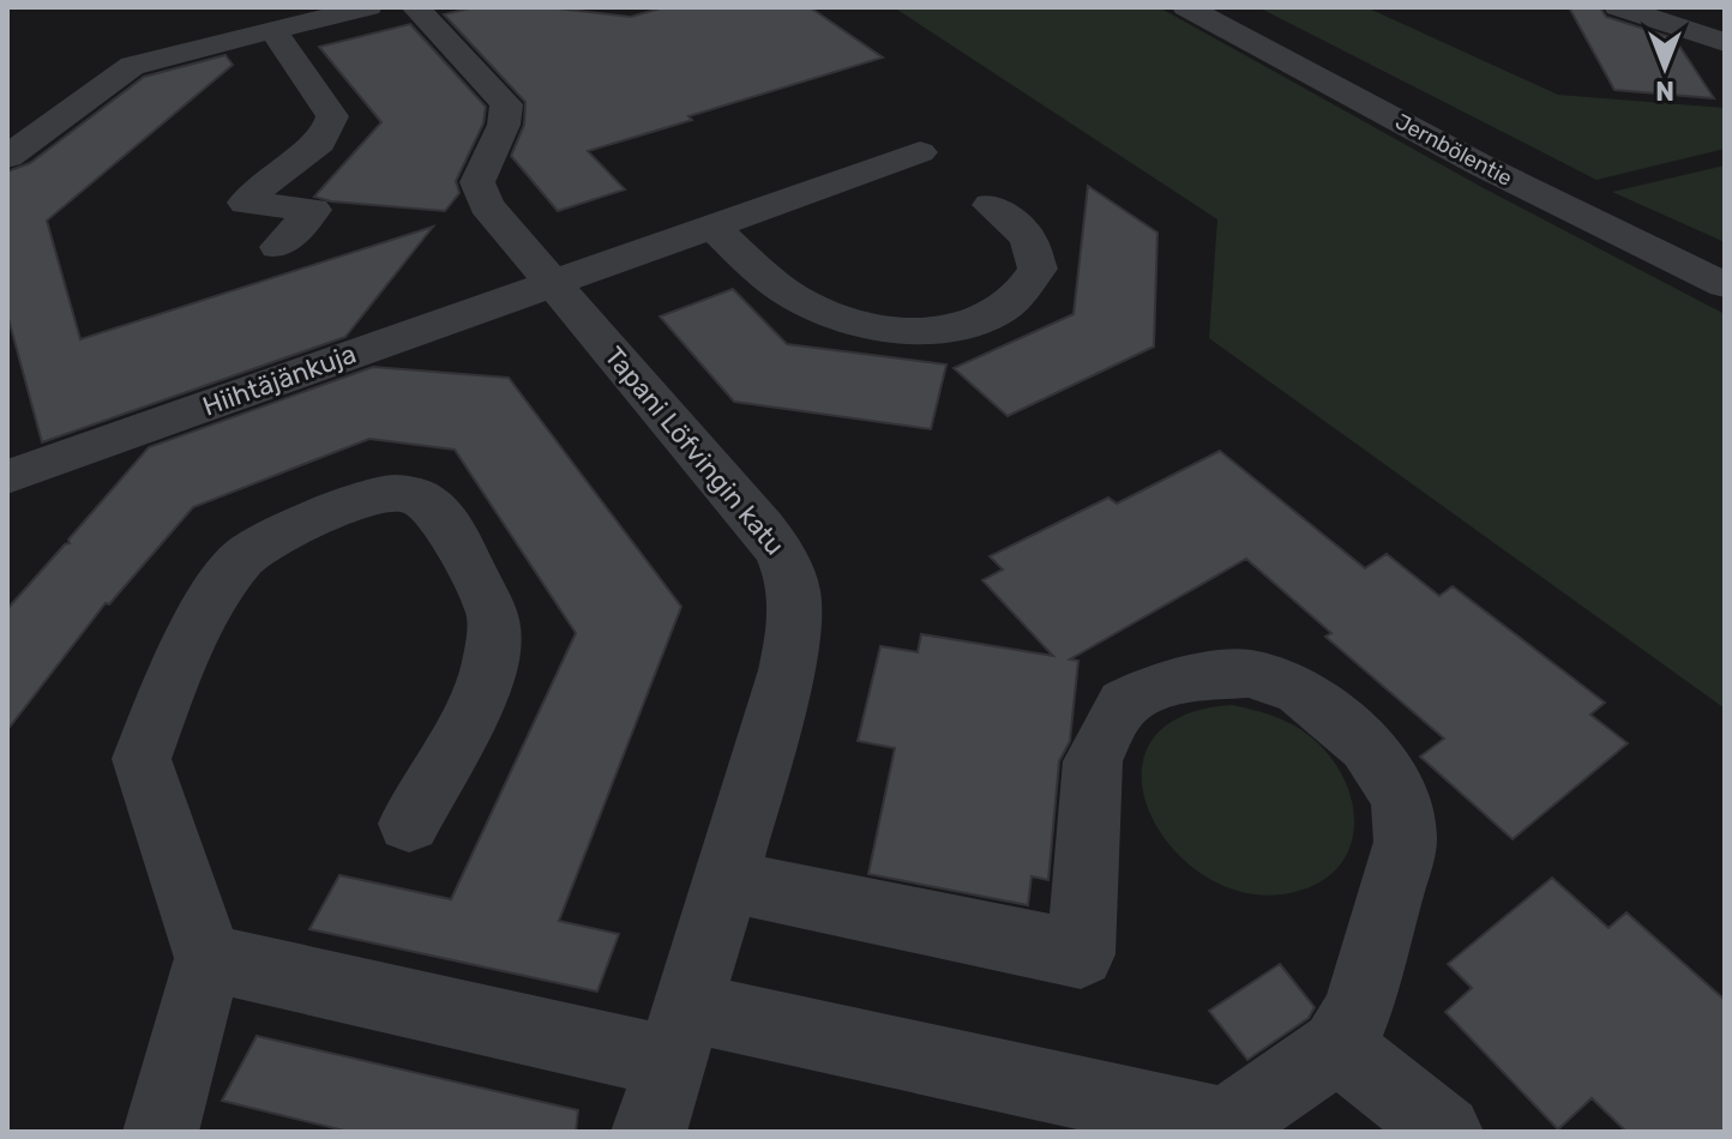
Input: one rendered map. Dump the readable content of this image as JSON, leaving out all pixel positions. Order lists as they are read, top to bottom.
{
  "streets": {
    "street": ["Jernbölentie", "Hiihtäjänkuja", "Tapani Löfvingin katu"]
  },
  "crossings": [
    ["Hiihtäjänkuja", "Tapani Löfvingin katu"]
  ],
  "north": "bottom"
}
